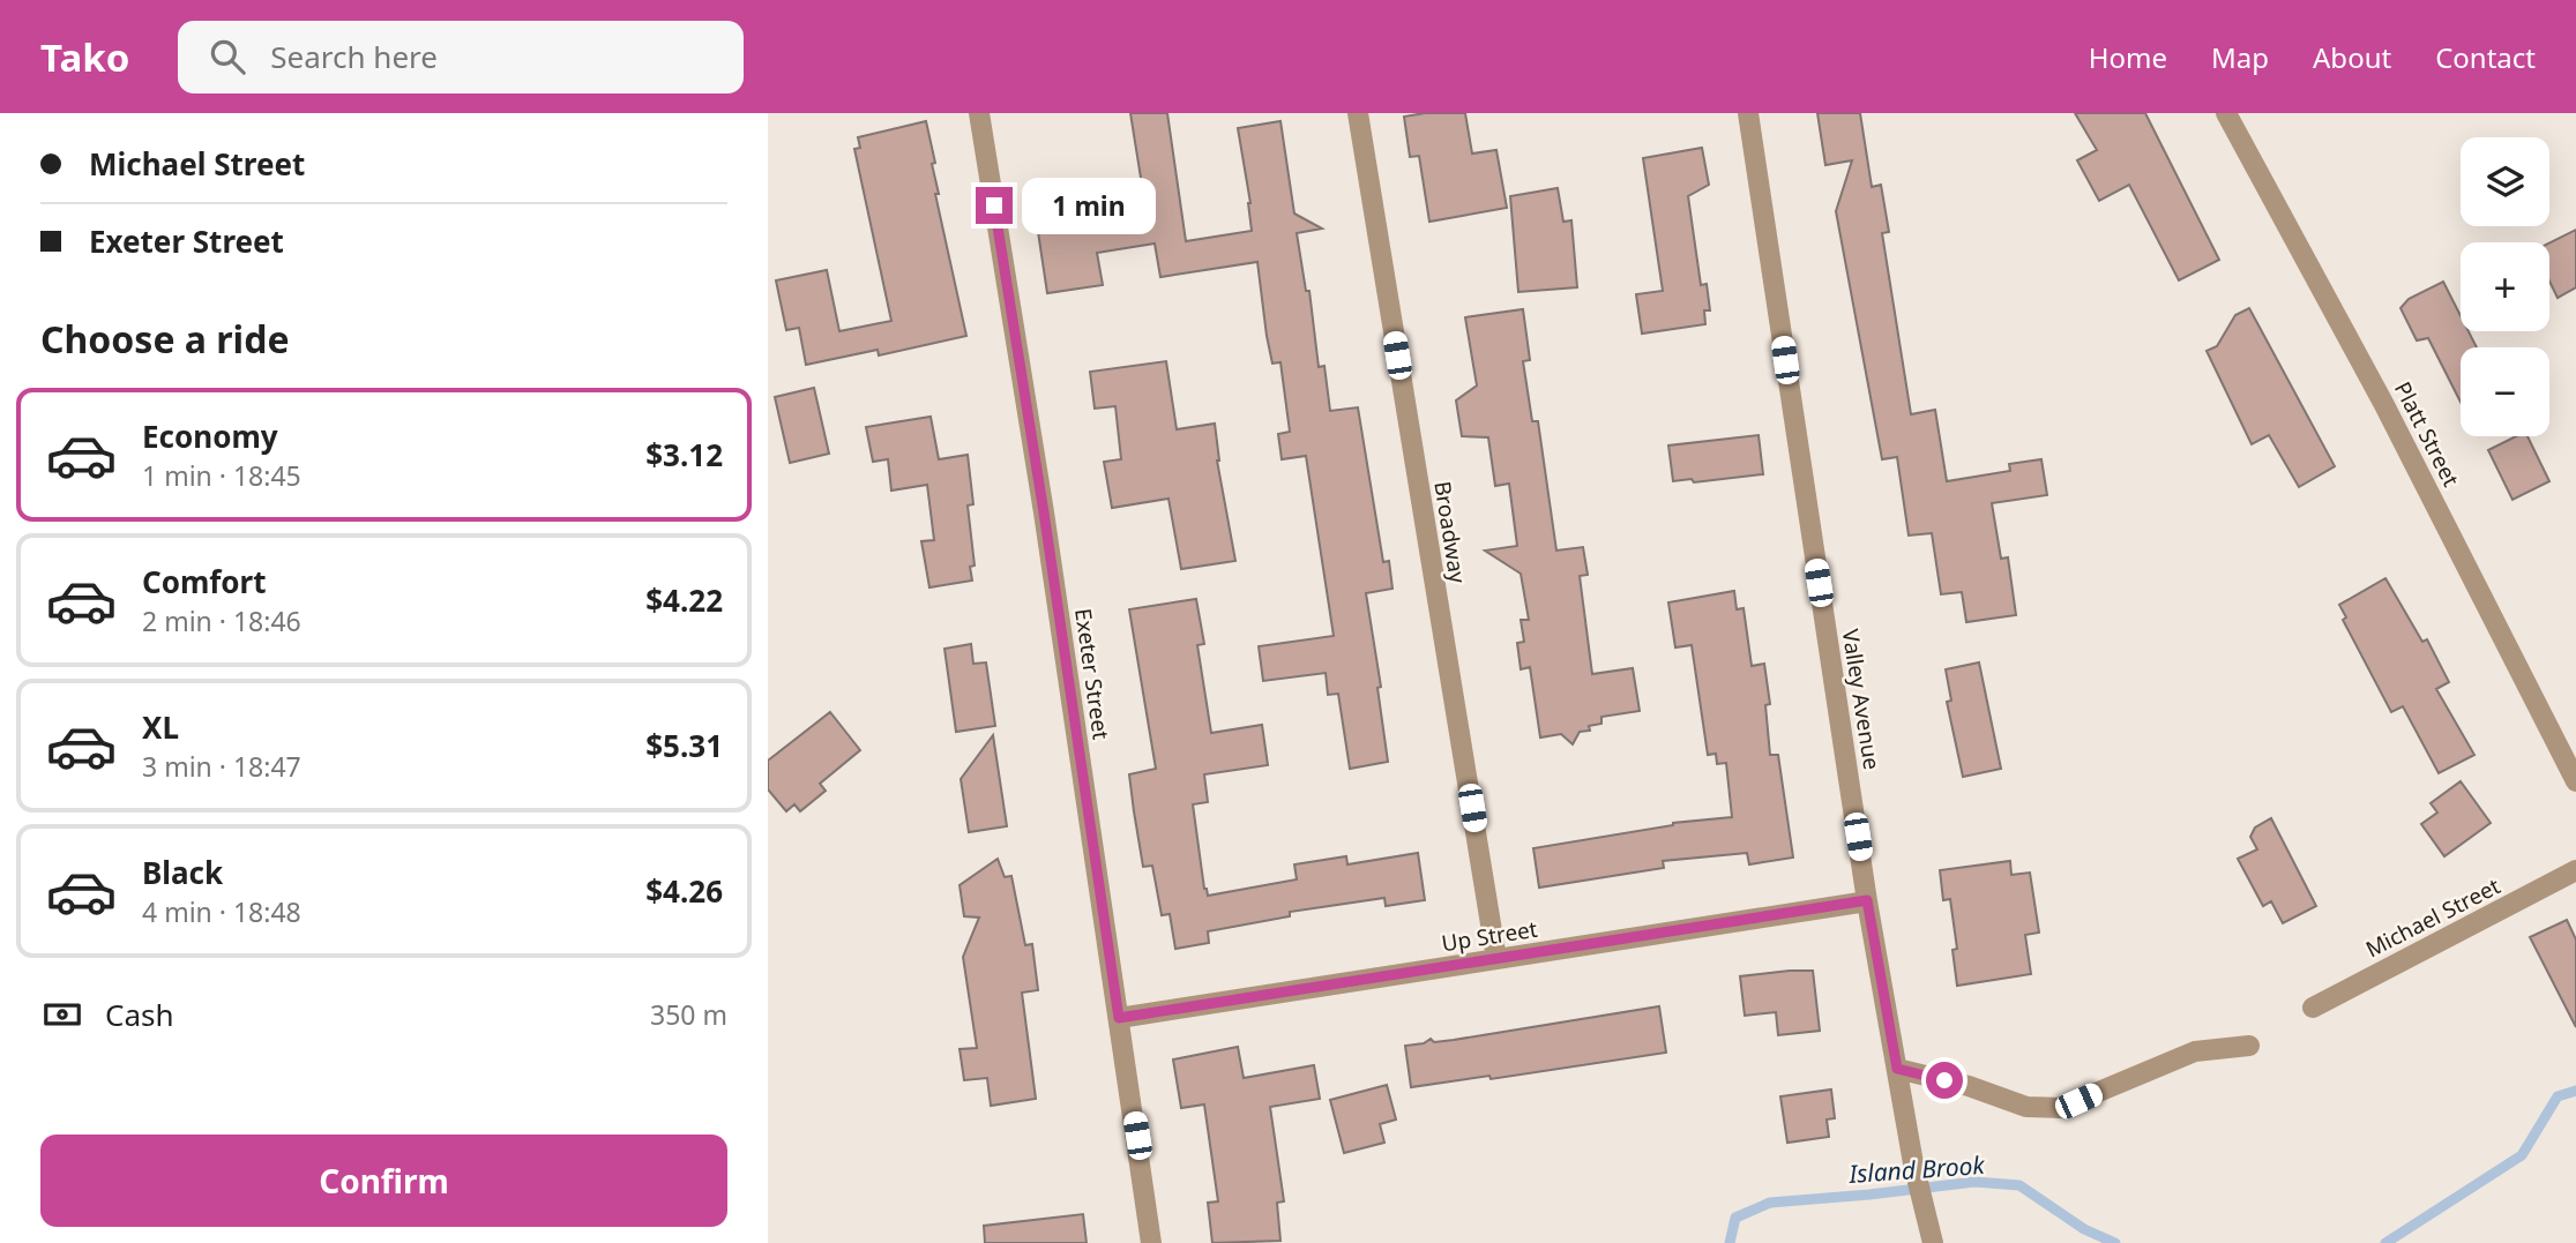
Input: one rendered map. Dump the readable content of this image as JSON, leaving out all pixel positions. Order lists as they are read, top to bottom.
{
  "streets": {
    "street": [
      "Platt Street",
      "Broadway",
      "Exeter Street",
      "Valley Avenue",
      "Michael Street",
      "Up Street"
    ]
  },
  "crossings": [
    ["Broadway", "Up Street"],
    ["Exeter Street", "Up Street"],
    ["Valley Avenue", "Up Street"]
  ],
  "water": ["Island Brook"],
  "page": {
    "header": "Tako",
    "search": "Search here",
    "nav": [
      "Home",
      "Map",
      "About",
      "Contact"
    ],
    "banner": ["Michael Street", "Exeter Street"],
    "map_buttons": ["+", "−"],
    "bubble": "1 min",
    "heading": "Choose a ride",
    "list": [
      {
        "name": "Economy",
        "note": "1 min · 18:45",
        "value": "$3.12"
      },
      {
        "name": "Comfort",
        "note": "2 min · 18:46",
        "value": "$4.22"
      },
      {
        "name": "XL",
        "note": "3 min · 18:47",
        "value": "$5.31"
      },
      {
        "name": "Black",
        "note": "4 min · 18:48",
        "value": "$4.26"
      }
    ],
    "pay": ["Cash", "350 m"],
    "buttons": "Confirm"
  }
}
